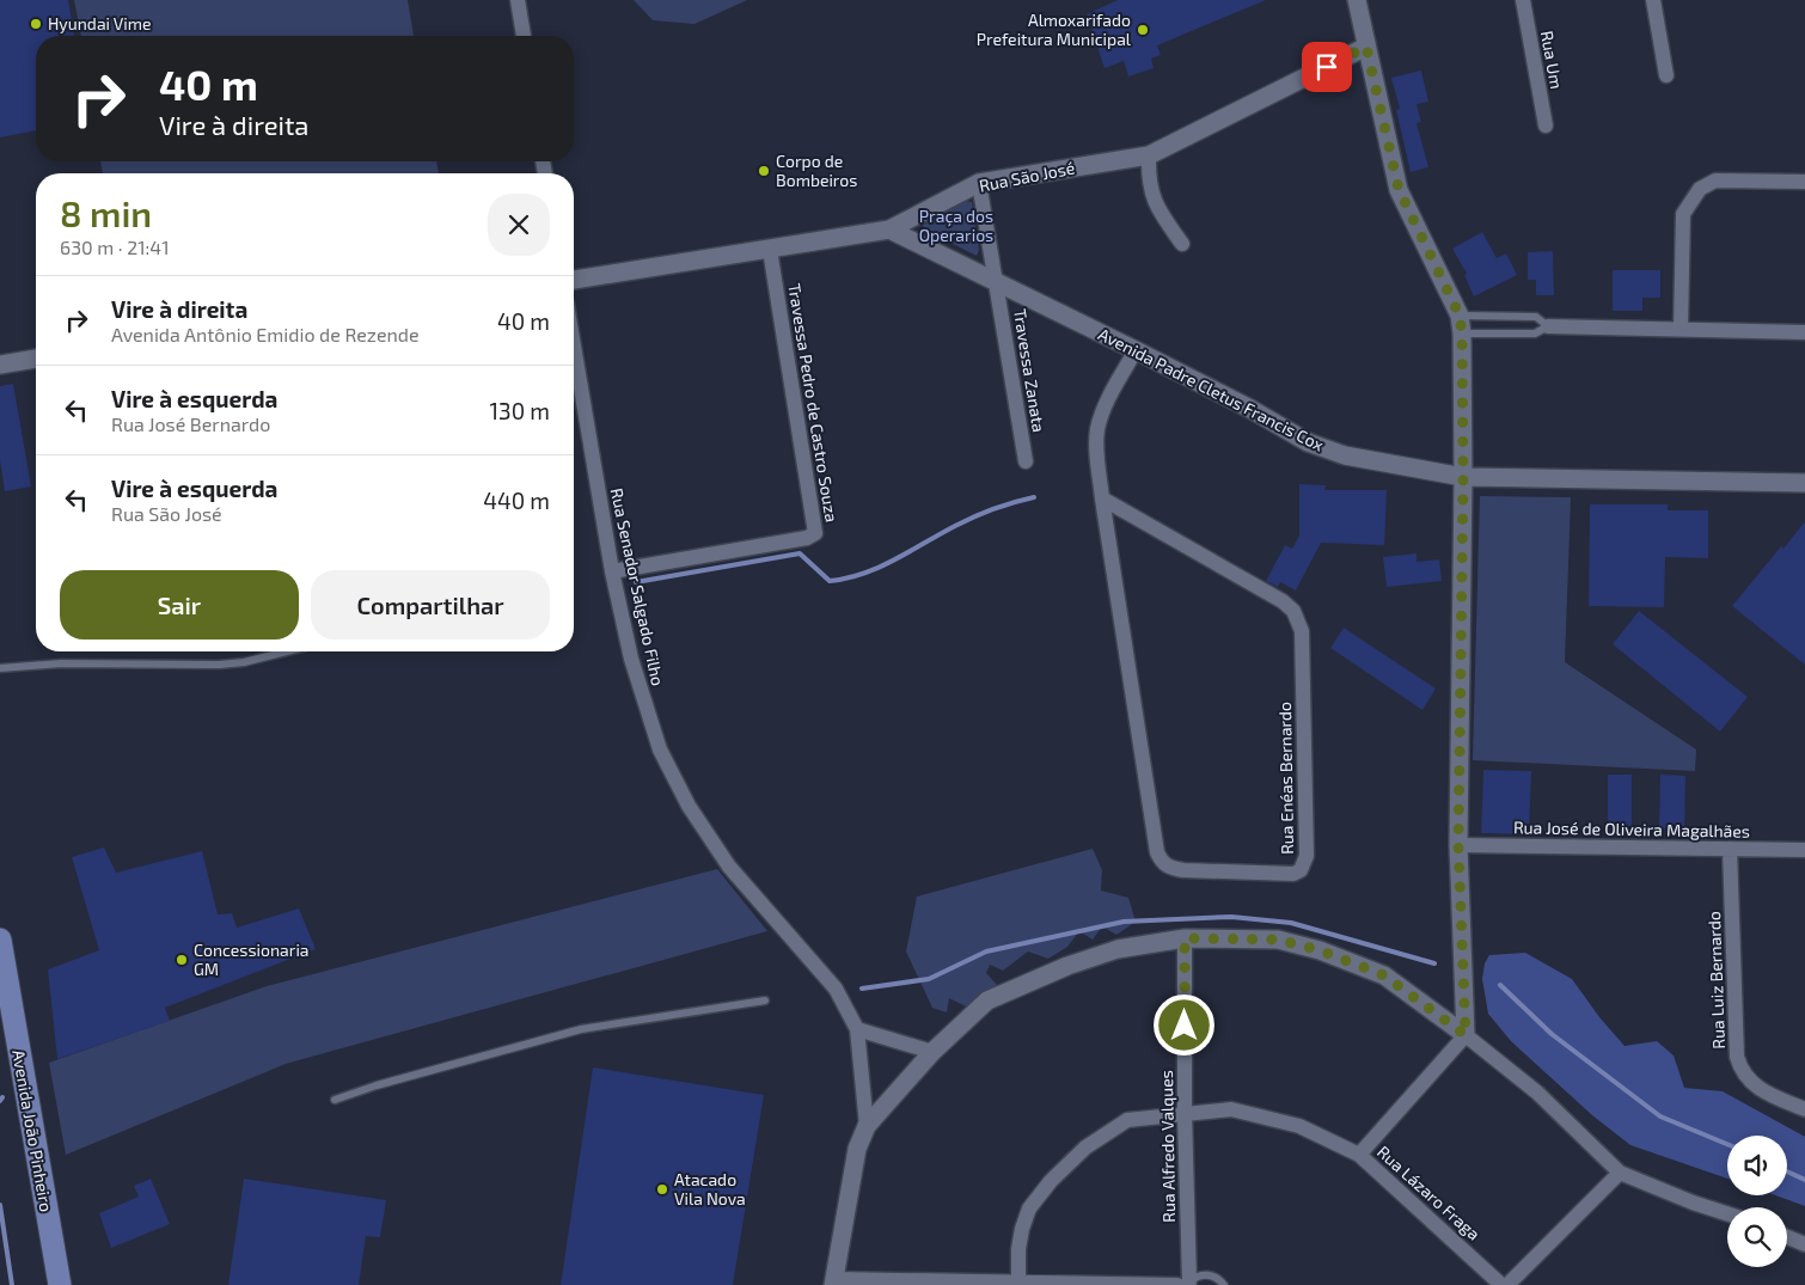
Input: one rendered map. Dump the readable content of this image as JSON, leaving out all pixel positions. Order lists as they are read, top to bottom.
{
  "streets": {
    "main road": ["Avenida João Pinheiro"],
    "street": [
      "Rua Um",
      "Rua São José",
      "Travessa Zanata",
      "Avenida Padre Cletus Francis Cox",
      "Travessa Pedro de Castro Souza",
      "Rua Senador Salgado Filho",
      "Rua Enéas Bernardo",
      "Rua José de Oliveira Magalhães",
      "Rua Luiz Bernardo",
      "Rua Alfredo Valques",
      "Rua Lázaro Fraga"
    ]
  },
  "crossings": [
    ["Rua São José", "Avenida Padre Cletus Francis Cox"],
    ["Rua São José", "Travessa Pedro de Castro Souza"],
    ["Travessa Zanata", "Avenida Padre Cletus Francis Cox"],
    ["Avenida Padre Cletus Francis Cox", "Rua Enéas Bernardo"],
    ["Travessa Pedro de Castro Souza", "Rua Senador Salgado Filho"],
    ["Rua José de Oliveira Magalhães", "Rua Luiz Bernardo"],
    ["Rua Alfredo Valques", "Rua Lázaro Fraga"]
  ],
  "parks": ["Praça dos Operarios"],
  "places": [
    "Hyundai Vime",
    "Almoxarifado Prefeitura Municipal",
    "Corpo de Bombeiros",
    "Concessionaria GM",
    "Atacado Vila Nova"
  ],
  "page": {
    "turn": ["40 m", "Vire à direita"],
    "heading": ["8 min", "630 m · 21:41"],
    "list": [
      {
        "name": "Vire à direita",
        "note": "Avenida Antônio Emidio de Rezende",
        "value": "40 m"
      },
      {
        "name": "Vire à esquerda",
        "note": "Rua José Bernardo",
        "value": "130 m"
      },
      {
        "name": "Vire à esquerda",
        "note": "Rua São José",
        "value": "440 m"
      }
    ],
    "buttons": ["Sair", "Compartilhar"]
  }
}
